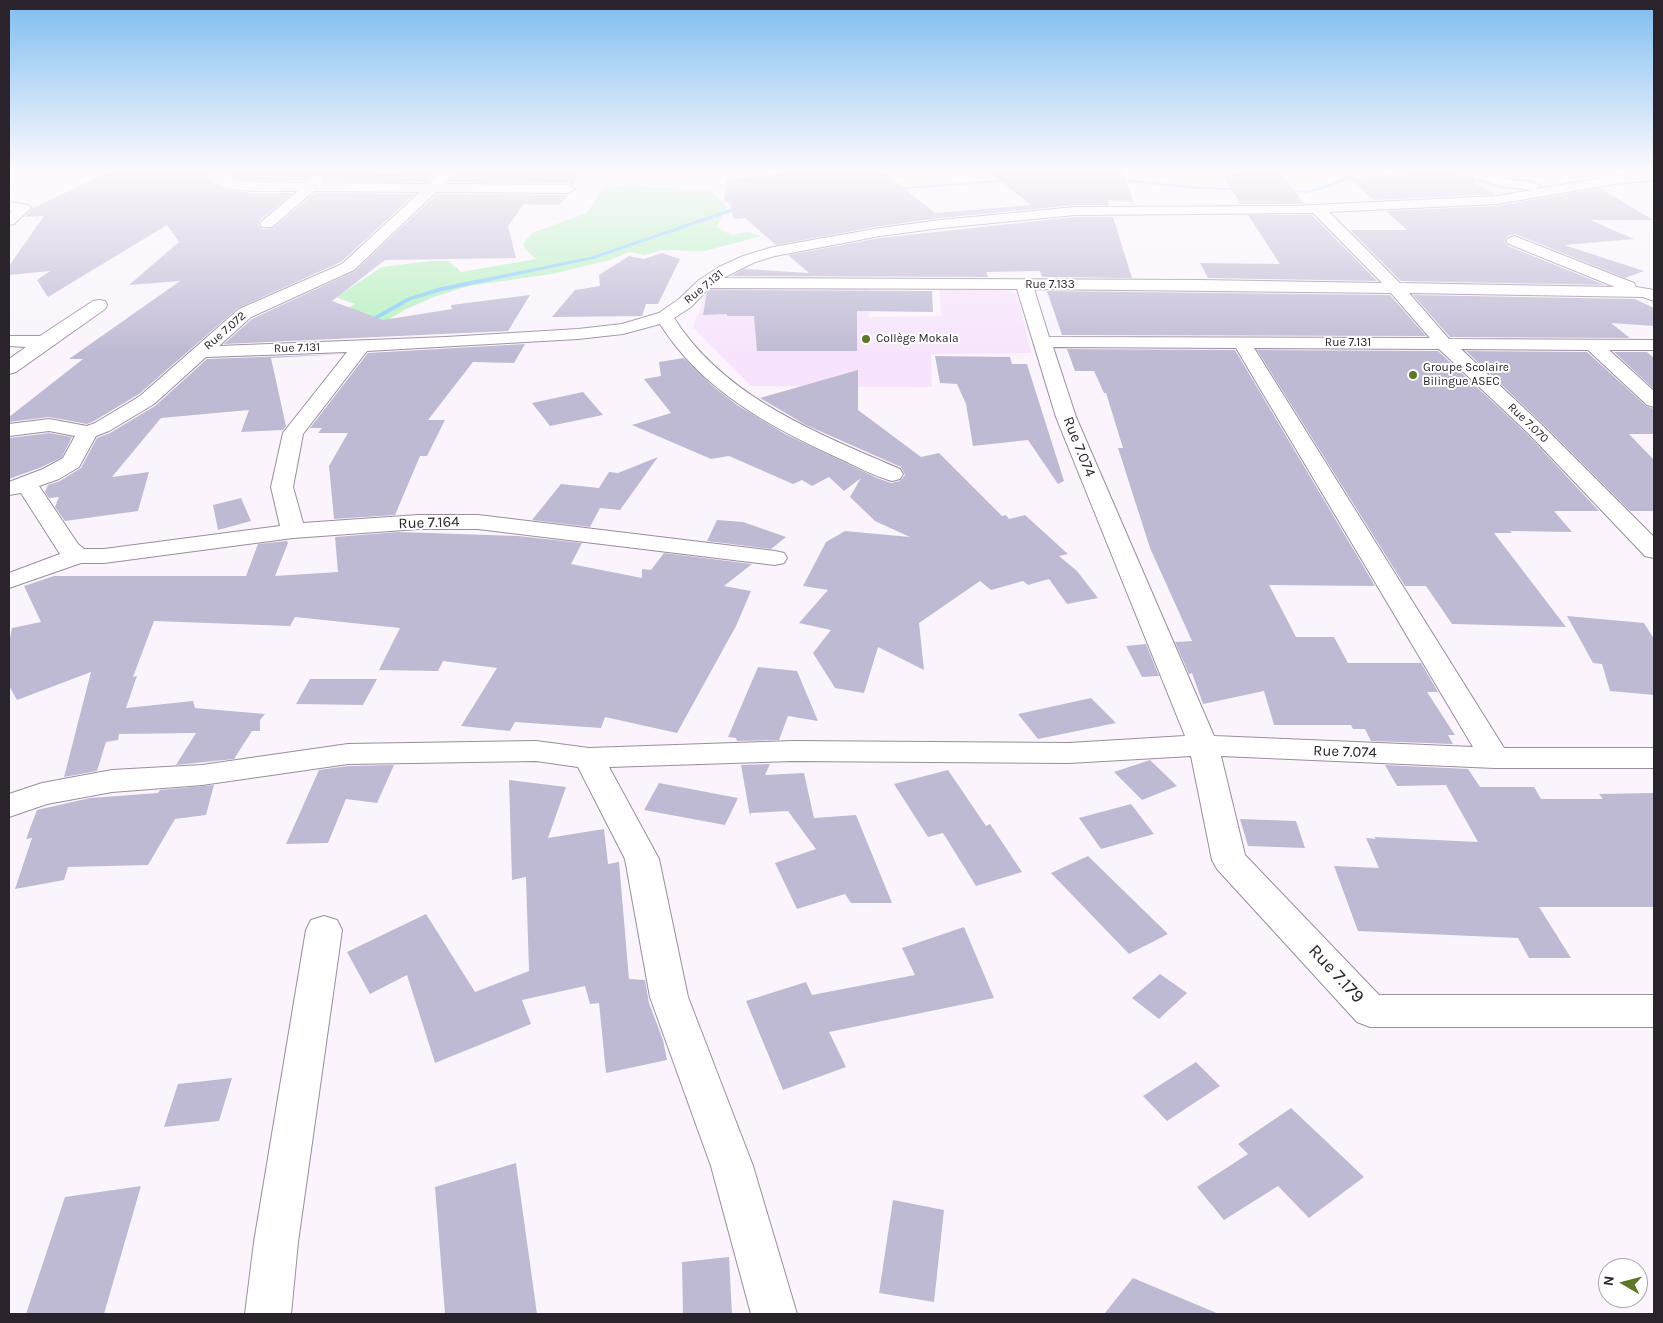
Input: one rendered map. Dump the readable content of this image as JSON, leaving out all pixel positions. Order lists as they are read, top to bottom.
{
  "streets": {
    "street": [
      "Rue 7.133",
      "Rue 7.131",
      "Rue 7.072",
      "Rue 7.070",
      "Rue 7.074",
      "Rue 7.164",
      "Rue 7.179"
    ]
  },
  "crossings": [
    ["Rue 7.133", "Rue 7.131"],
    ["Rue 7.133", "Rue 7.070"],
    ["Rue 7.133", "Rue 7.074"],
    ["Rue 7.131", "Rue 7.072"],
    ["Rue 7.131", "Rue 7.070"],
    ["Rue 7.131", "Rue 7.074"],
    ["Rue 7.074", "Rue 7.179"]
  ],
  "places": ["Collège Mokala", "Groupe Scolaire Bilingue ASEC"],
  "north": "left"
}
